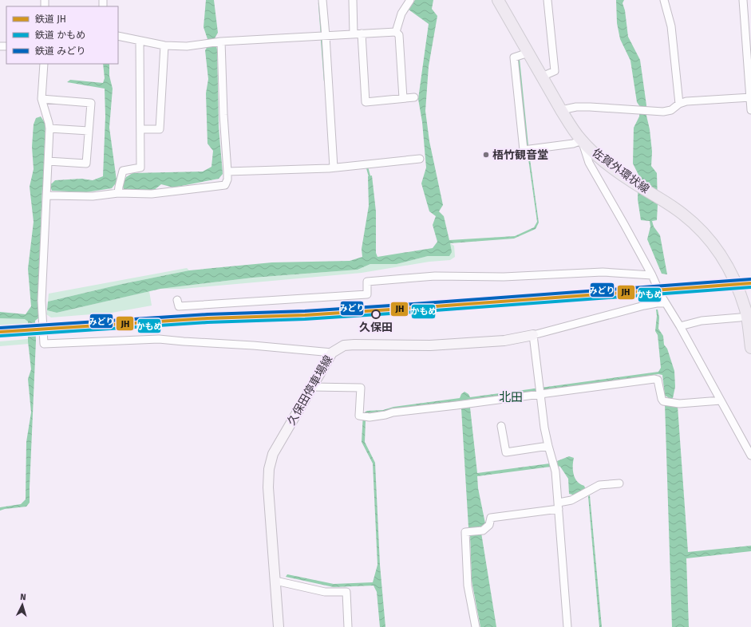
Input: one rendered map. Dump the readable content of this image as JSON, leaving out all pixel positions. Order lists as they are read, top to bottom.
{
  "streets": {
    "main road": ["佐賀外環状線", "久保田停車場線"]
  },
  "districts": ["北田"],
  "places": ["梧竹観音堂", "久保田"],
  "lines": ["rail line みどり", "rail line JH", "rail line かもめ"],
  "legend": ["鉄道 JH", "鉄道 かもめ", "鉄道 みどり"],
  "north": "top"
}
